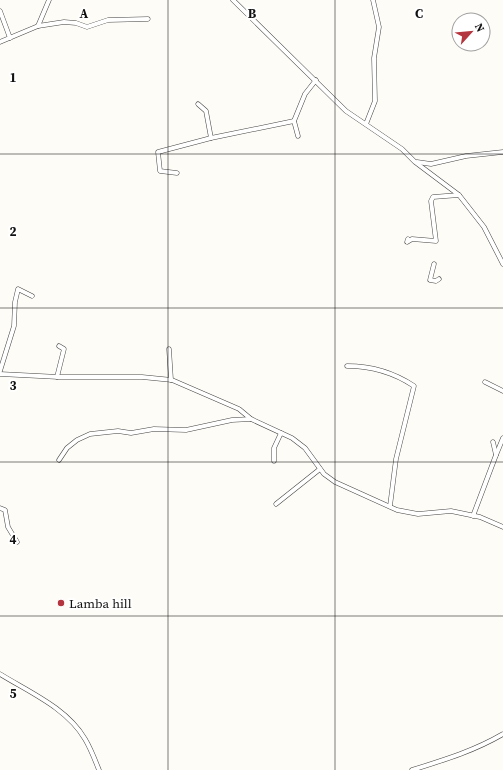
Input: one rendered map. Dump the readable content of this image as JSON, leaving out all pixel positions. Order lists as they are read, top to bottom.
{
  "places": ["Lamba hill"],
  "north": "top right",
  "grid": {
    "columns": ["A", "B", "C"],
    "rows": [
      "1",
      "2",
      "3",
      "4",
      "5"
    ]
  }
}
